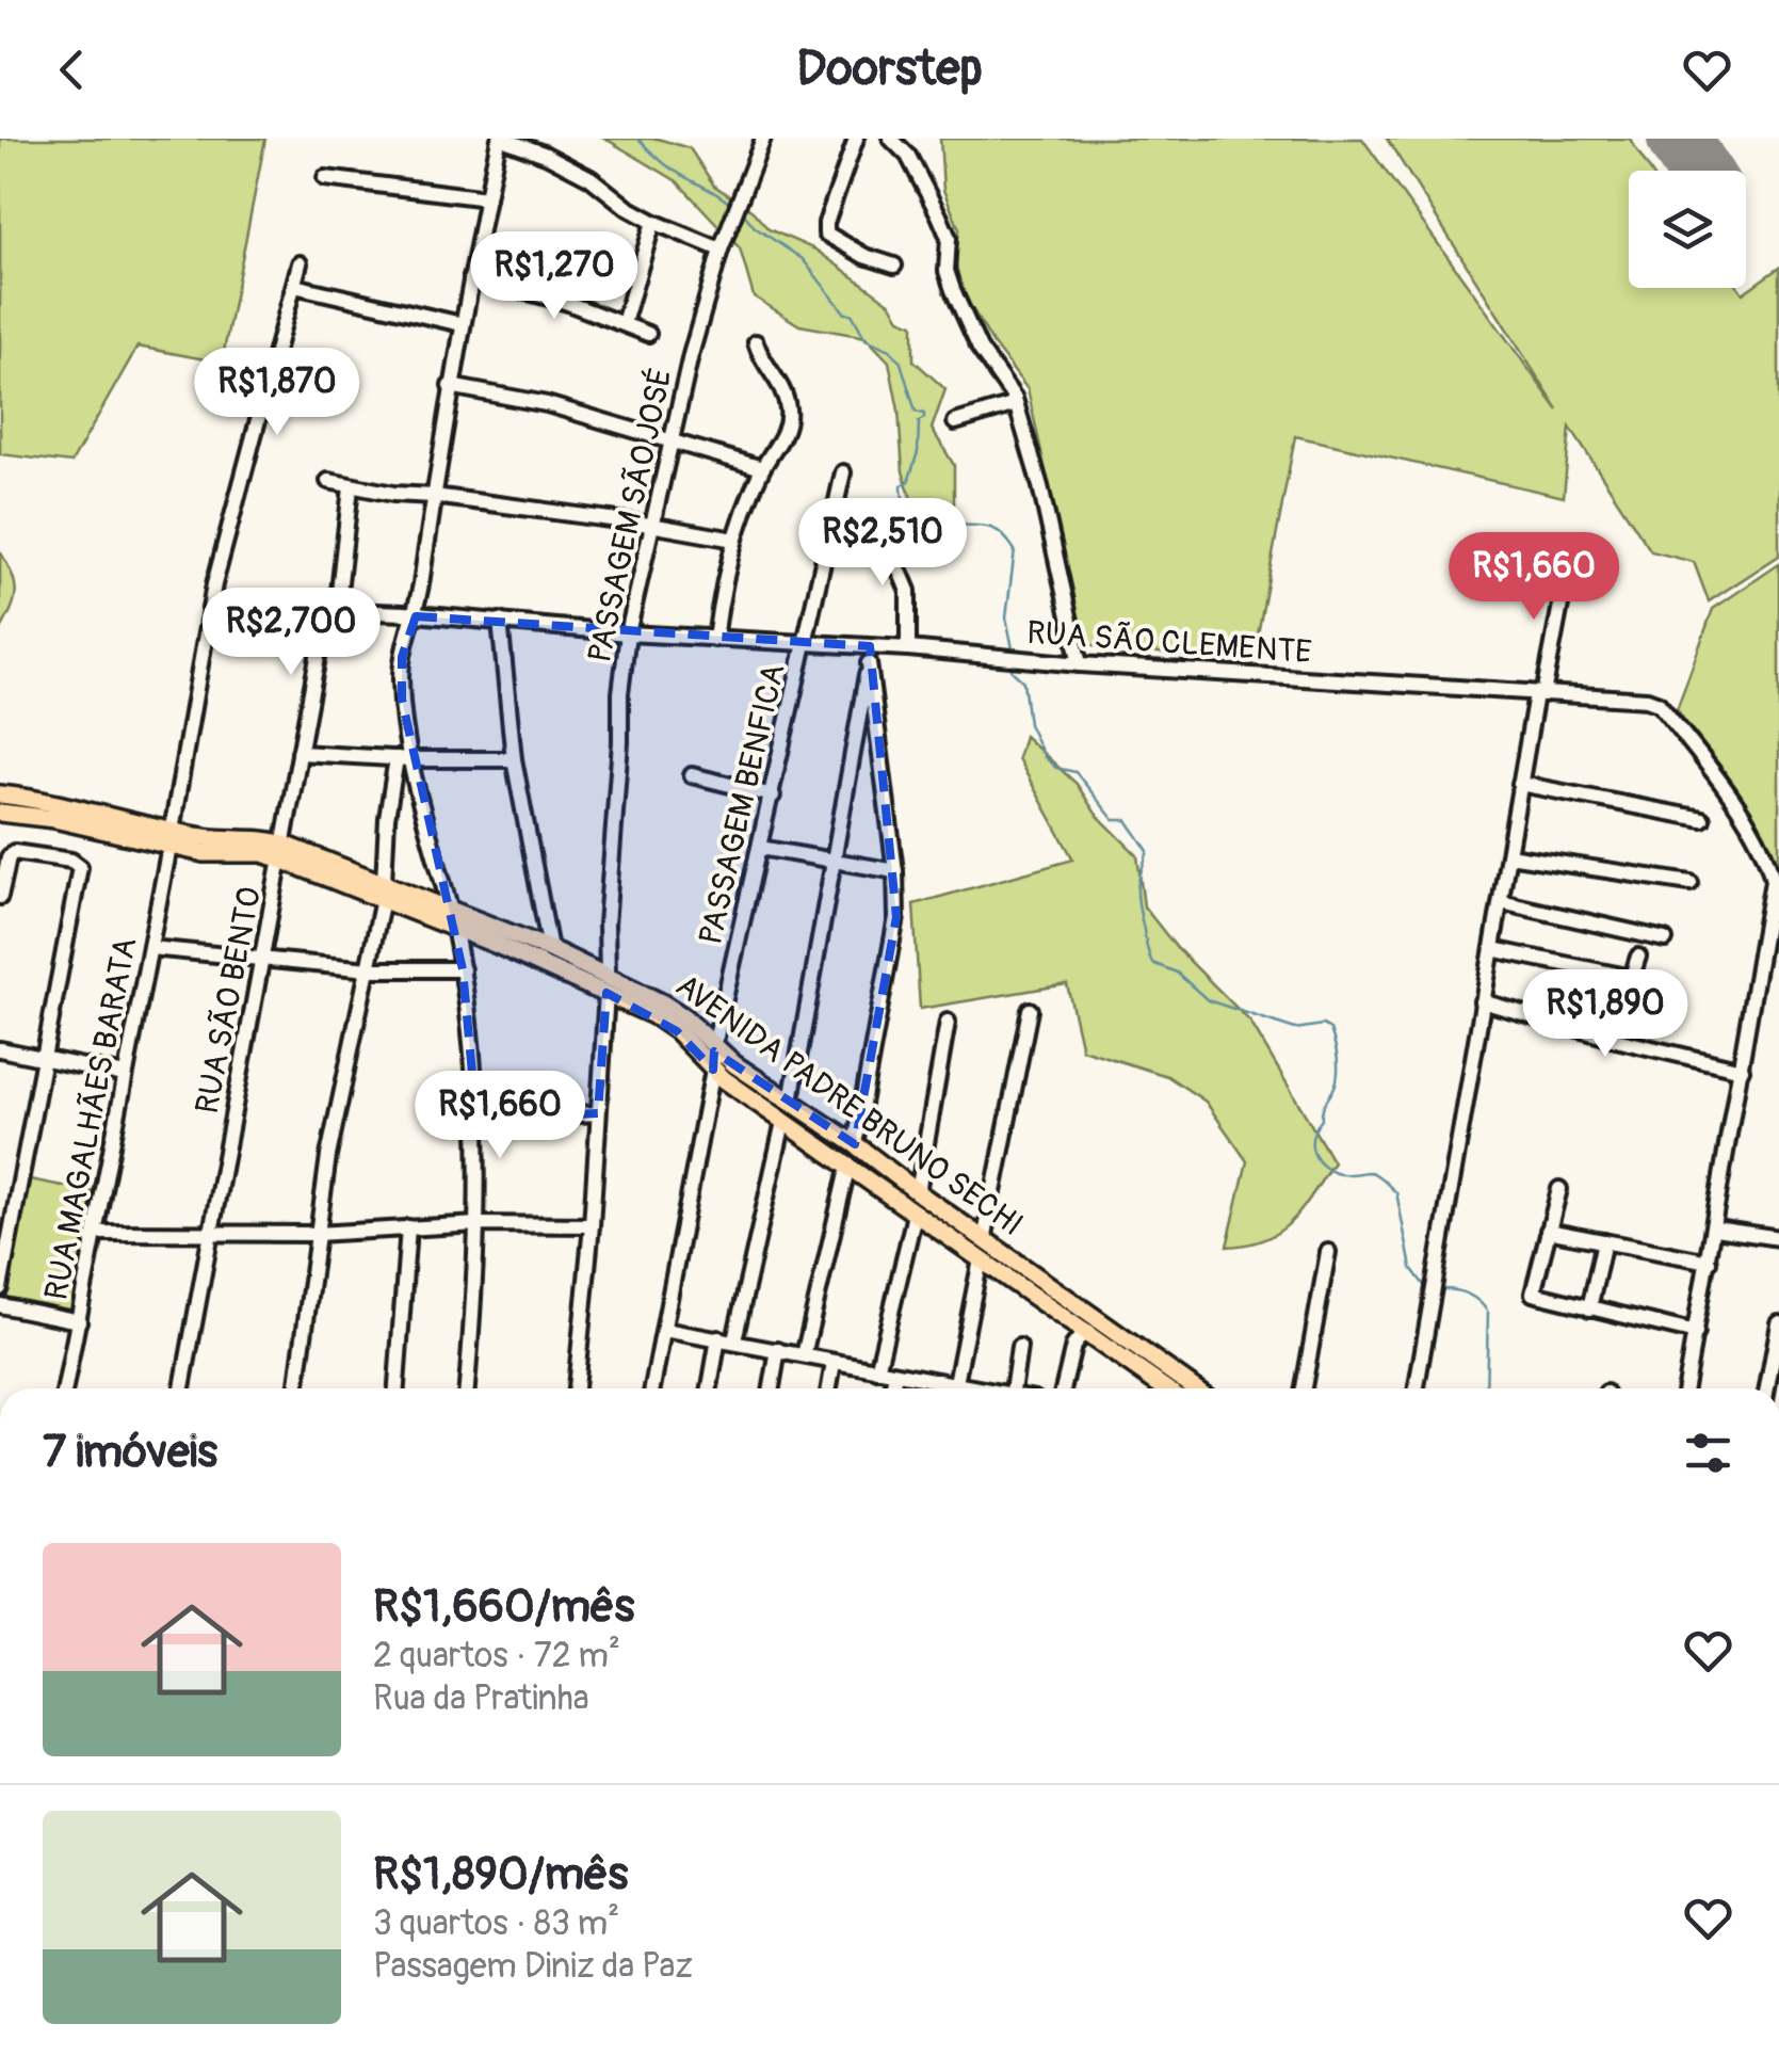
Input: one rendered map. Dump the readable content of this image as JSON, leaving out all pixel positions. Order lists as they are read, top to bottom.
{
  "streets": {
    "main road": ["AVENIDA PADRE BRUNO SECHI"],
    "street": [
      "PASSAGEM SÃO JOSÉ",
      "RUA SÃO CLEMENTE",
      "PASSAGEM BENFICA",
      "RUA SÃO BENTO",
      "RUA MAGALHÃES BARATA"
    ]
  },
  "crossings": [
    ["PASSAGEM SÃO JOSÉ", "RUA SÃO CLEMENTE"],
    ["PASSAGEM SÃO JOSÉ", "AVENIDA PADRE BRUNO SECHI"],
    ["RUA SÃO CLEMENTE", "PASSAGEM BENFICA"],
    ["RUA SÃO CLEMENTE", "RUA SÃO BENTO"],
    ["RUA SÃO CLEMENTE", "RUA MAGALHÃES BARATA"],
    ["PASSAGEM BENFICA", "AVENIDA PADRE BRUNO SECHI"],
    ["RUA SÃO BENTO", "AVENIDA PADRE BRUNO SECHI"],
    ["AVENIDA PADRE BRUNO SECHI", "RUA MAGALHÃES BARATA"]
  ],
  "page": {
    "header": "Doorstep",
    "price": [
      "R$1,270",
      "R$1,870",
      "R$2,510",
      "R$1,660",
      "R$2,700",
      "R$1,890",
      "R$1,660"
    ],
    "heading": "7 imóveis",
    "list": [
      {
        "name": "R$1,660/mês",
        "note": "2 quartos · 72 m² · Rua da Pratinha"
      },
      {
        "name": "R$1,890/mês",
        "note": "3 quartos · 83 m² · Passagem Diniz da Paz"
      }
    ]
  }
}
